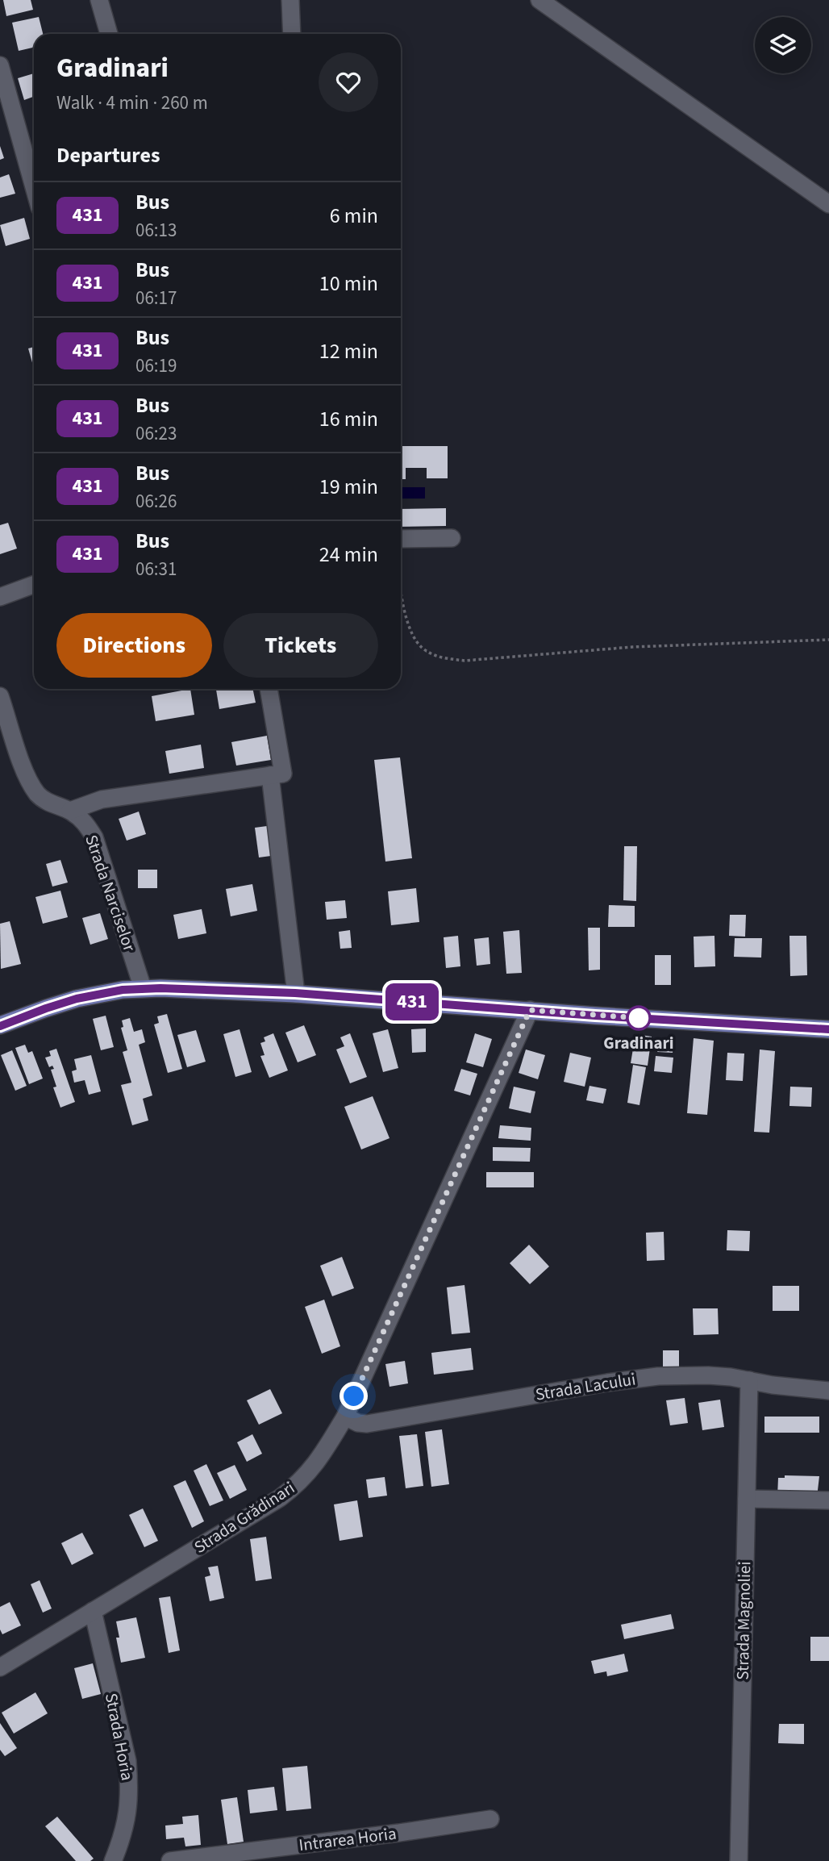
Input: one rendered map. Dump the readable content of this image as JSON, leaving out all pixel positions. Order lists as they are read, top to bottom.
{
  "streets": {
    "street": [
      "Strada Narciselor",
      "Strada Lacului",
      "Strada Grădinari",
      "Strada Magnoliei",
      "Strada Horia",
      "Intrarea Horia"
    ]
  },
  "crossings": [
    ["Strada Lacului", "Strada Grădinari"],
    ["Strada Lacului", "Strada Magnoliei"],
    ["Strada Grădinari", "Strada Horia"]
  ],
  "places": ["Gradinari"],
  "lines": ["bus line 431"],
  "page": {
    "on_map": "431",
    "heading": [
      ["Gradinari", "Walk · 4 min · 260 m"],
      "Departures"
    ],
    "list": [
      {
        "mark": "431",
        "name": "Bus",
        "note": "06:13",
        "value": "6 min"
      },
      {
        "mark": "431",
        "name": "Bus",
        "note": "06:17",
        "value": "10 min"
      },
      {
        "mark": "431",
        "name": "Bus",
        "note": "06:19",
        "value": "12 min"
      },
      {
        "mark": "431",
        "name": "Bus",
        "note": "06:23",
        "value": "16 min"
      },
      {
        "mark": "431",
        "name": "Bus",
        "note": "06:26",
        "value": "19 min"
      },
      {
        "mark": "431",
        "name": "Bus",
        "note": "06:31",
        "value": "24 min"
      }
    ],
    "buttons": ["Directions", "Tickets"]
  }
}
